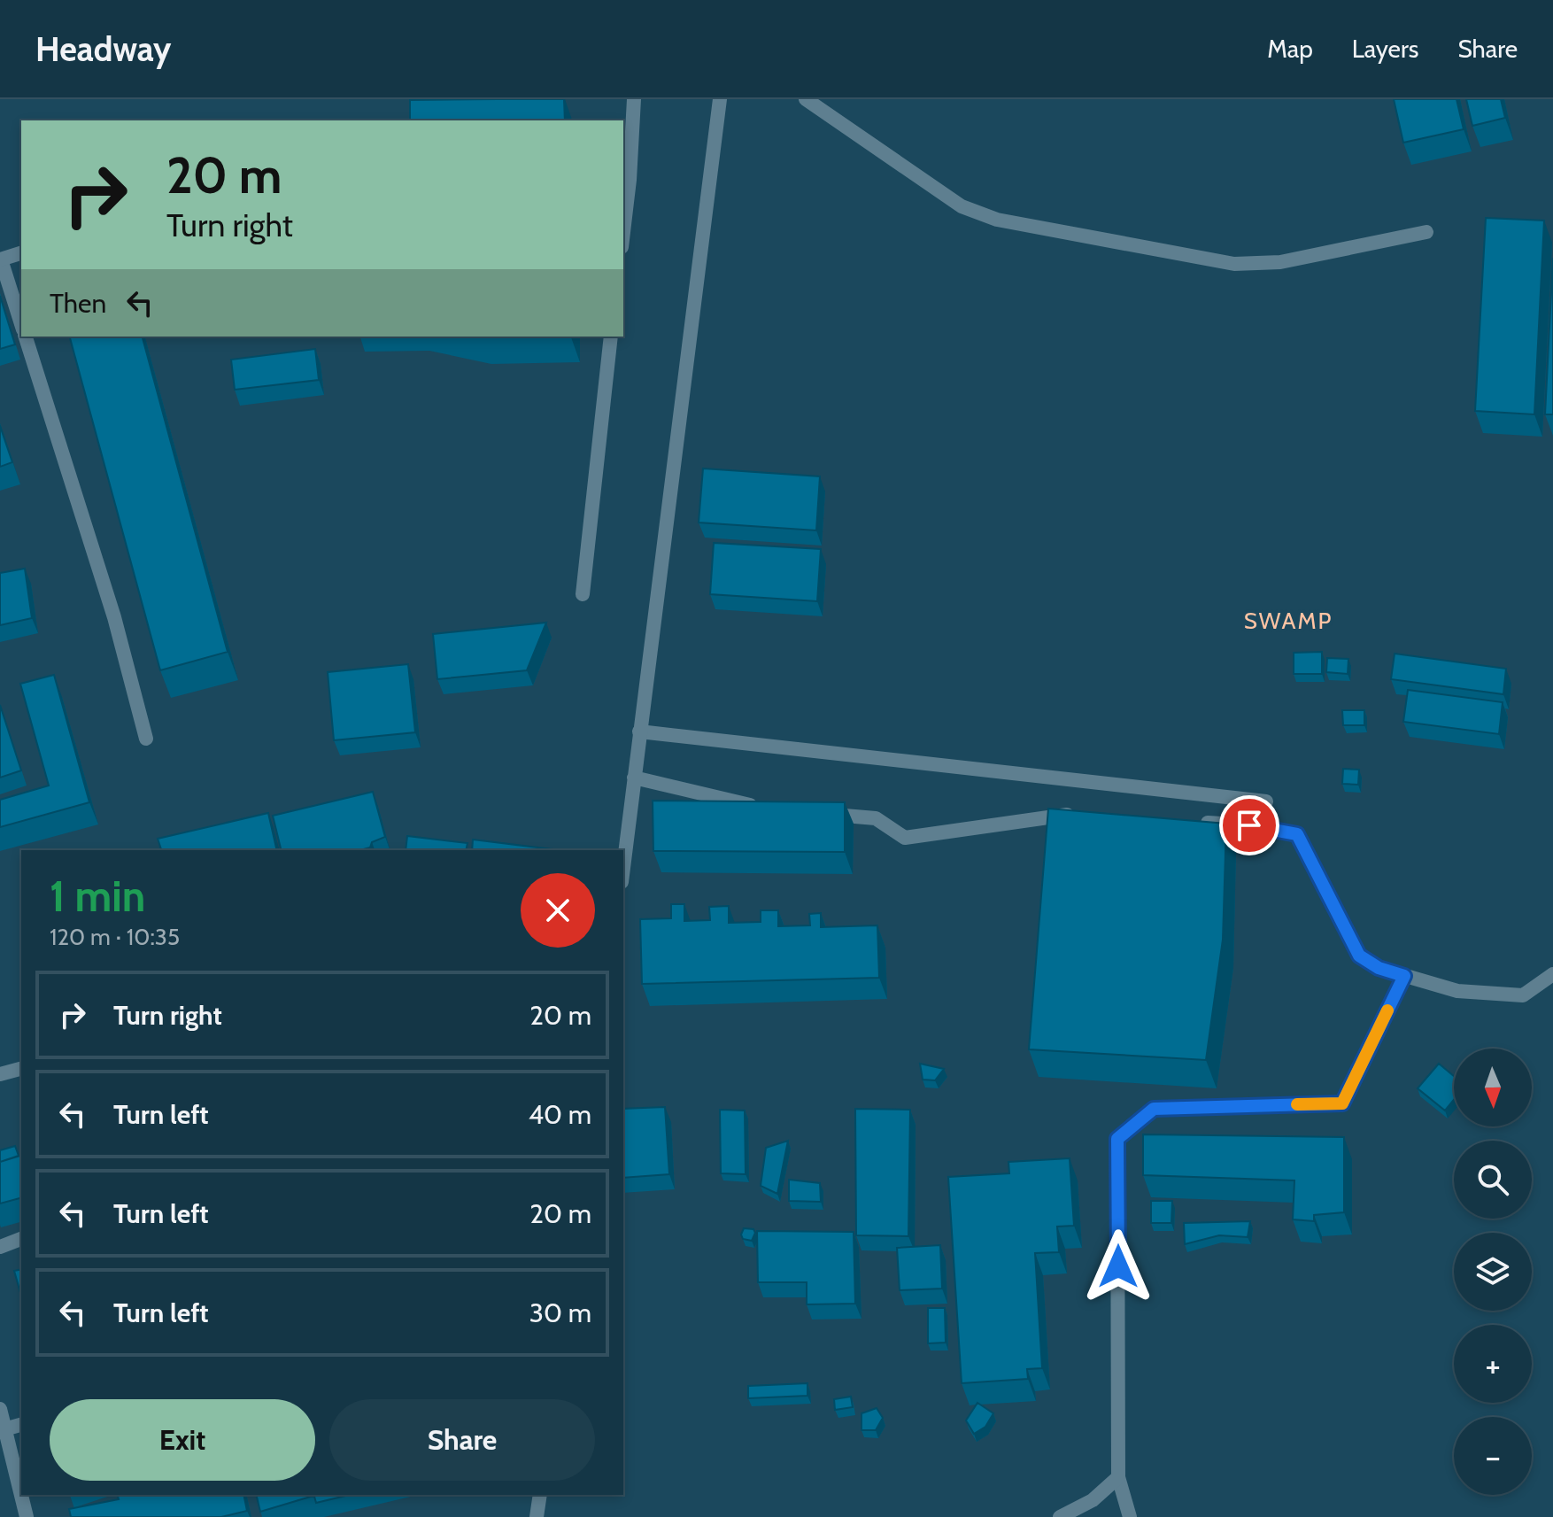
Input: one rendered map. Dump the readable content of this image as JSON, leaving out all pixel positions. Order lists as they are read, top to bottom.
{
  "districts": ["SWAMP"],
  "north": "bottom",
  "page": {
    "header": "Headway",
    "nav": ["Map", "Layers", "Share"],
    "turn": ["20 m", "Turn right"],
    "then": "Then",
    "heading": ["1 min", "120 m · 10:35"],
    "list": [
      {
        "name": "Turn right",
        "value": "20 m"
      },
      {
        "name": "Turn left",
        "value": "40 m"
      },
      {
        "name": "Turn left",
        "value": "20 m"
      },
      {
        "name": "Turn left",
        "value": "30 m"
      }
    ],
    "map_buttons": ["+", "−"],
    "buttons": ["Exit", "Share"]
  }
}
